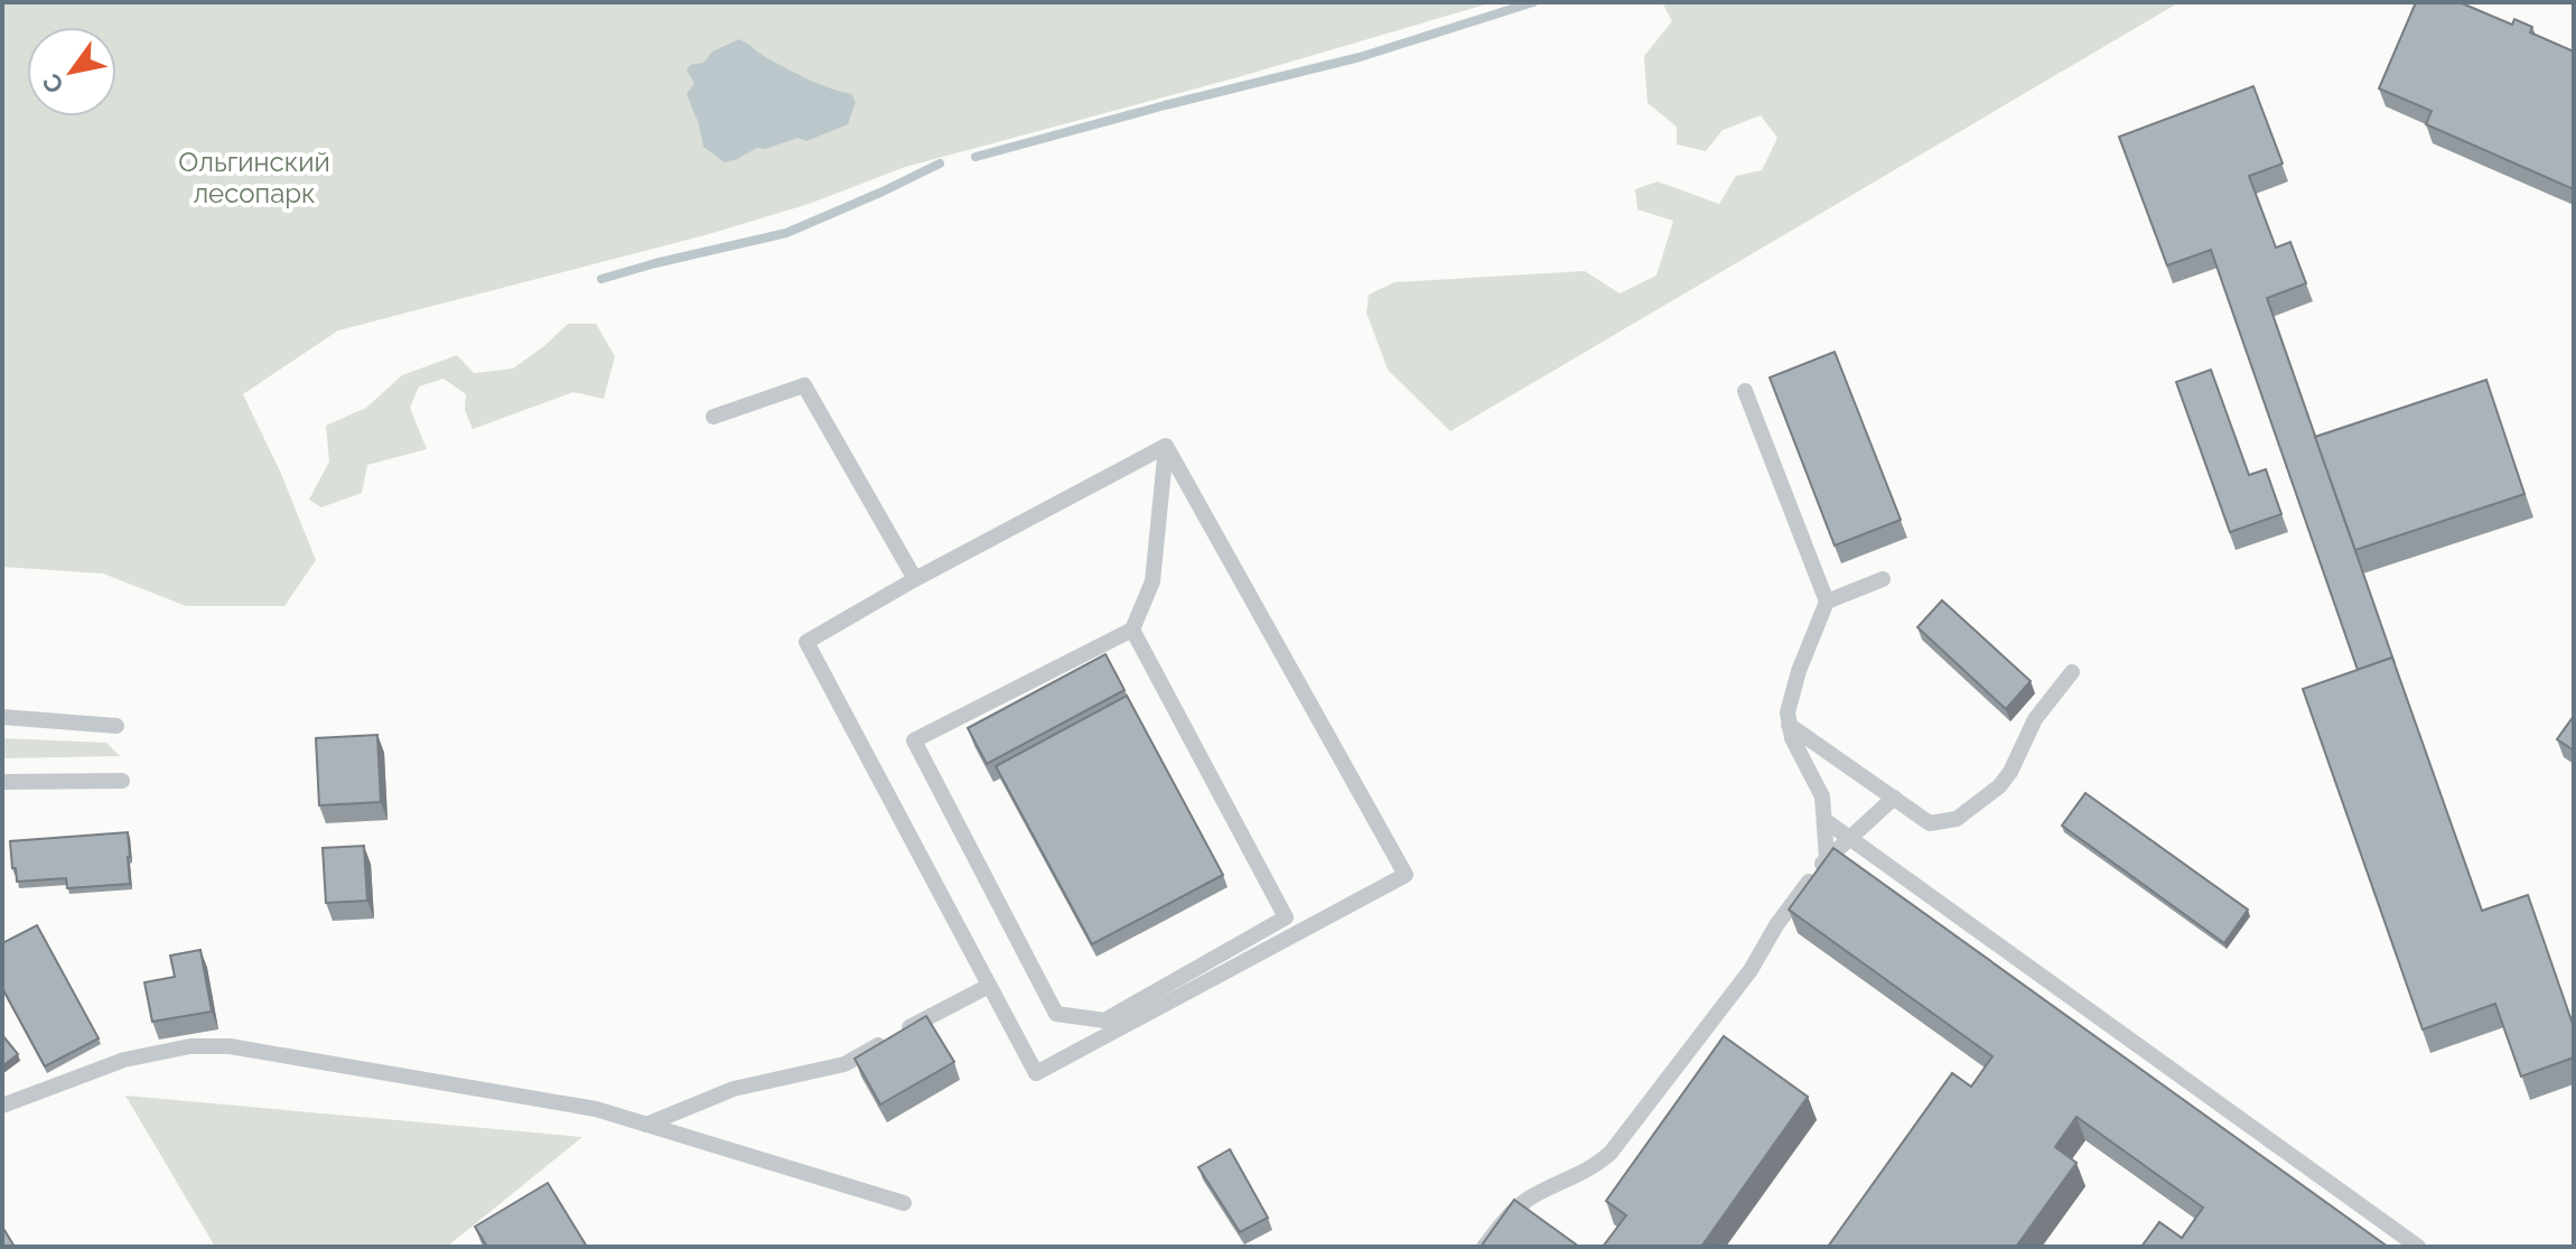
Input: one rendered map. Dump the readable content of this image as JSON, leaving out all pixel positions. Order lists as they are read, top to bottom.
{
  "parks": ["Ольгинский лесопарк"],
  "north": "bottom left"
}
